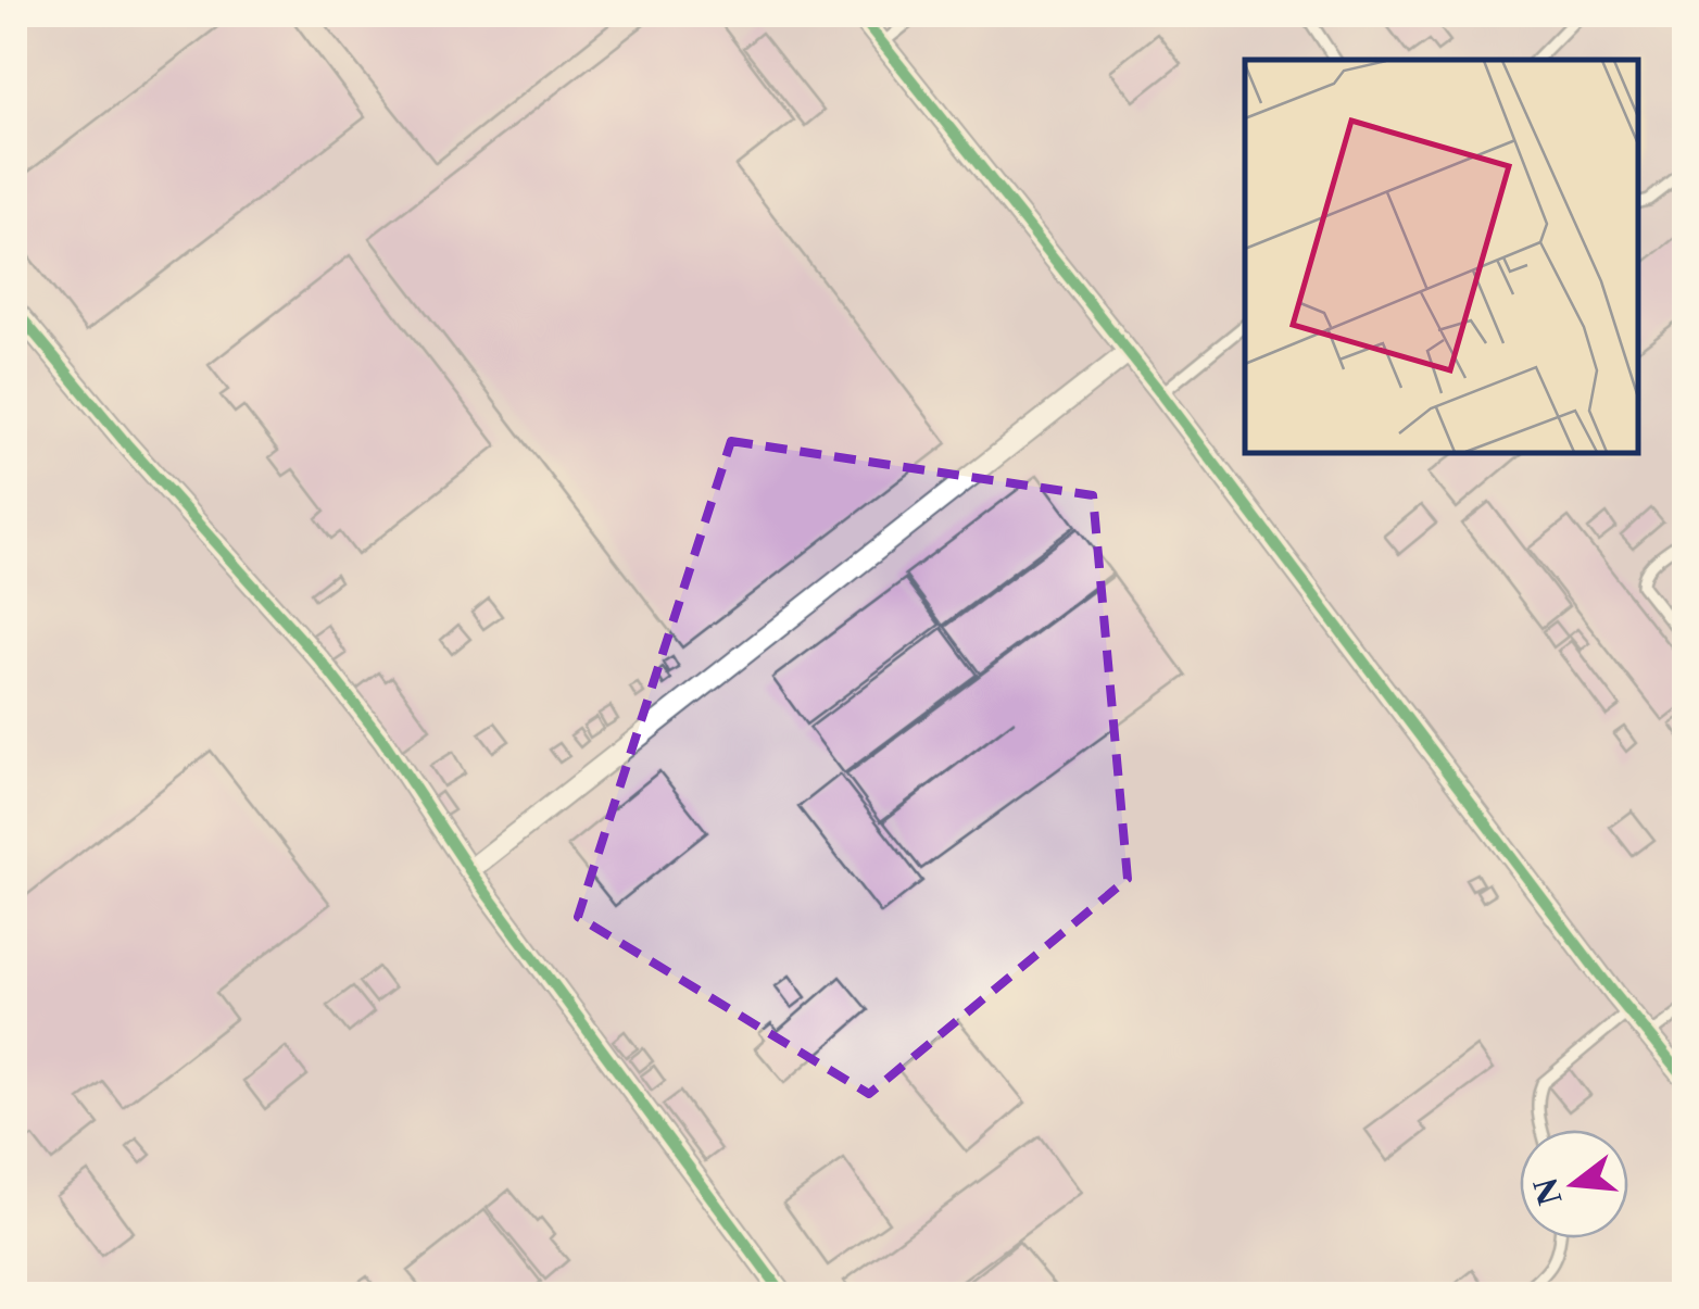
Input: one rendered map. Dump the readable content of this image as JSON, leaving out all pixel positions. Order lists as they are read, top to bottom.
{
  "north": "left"
}
